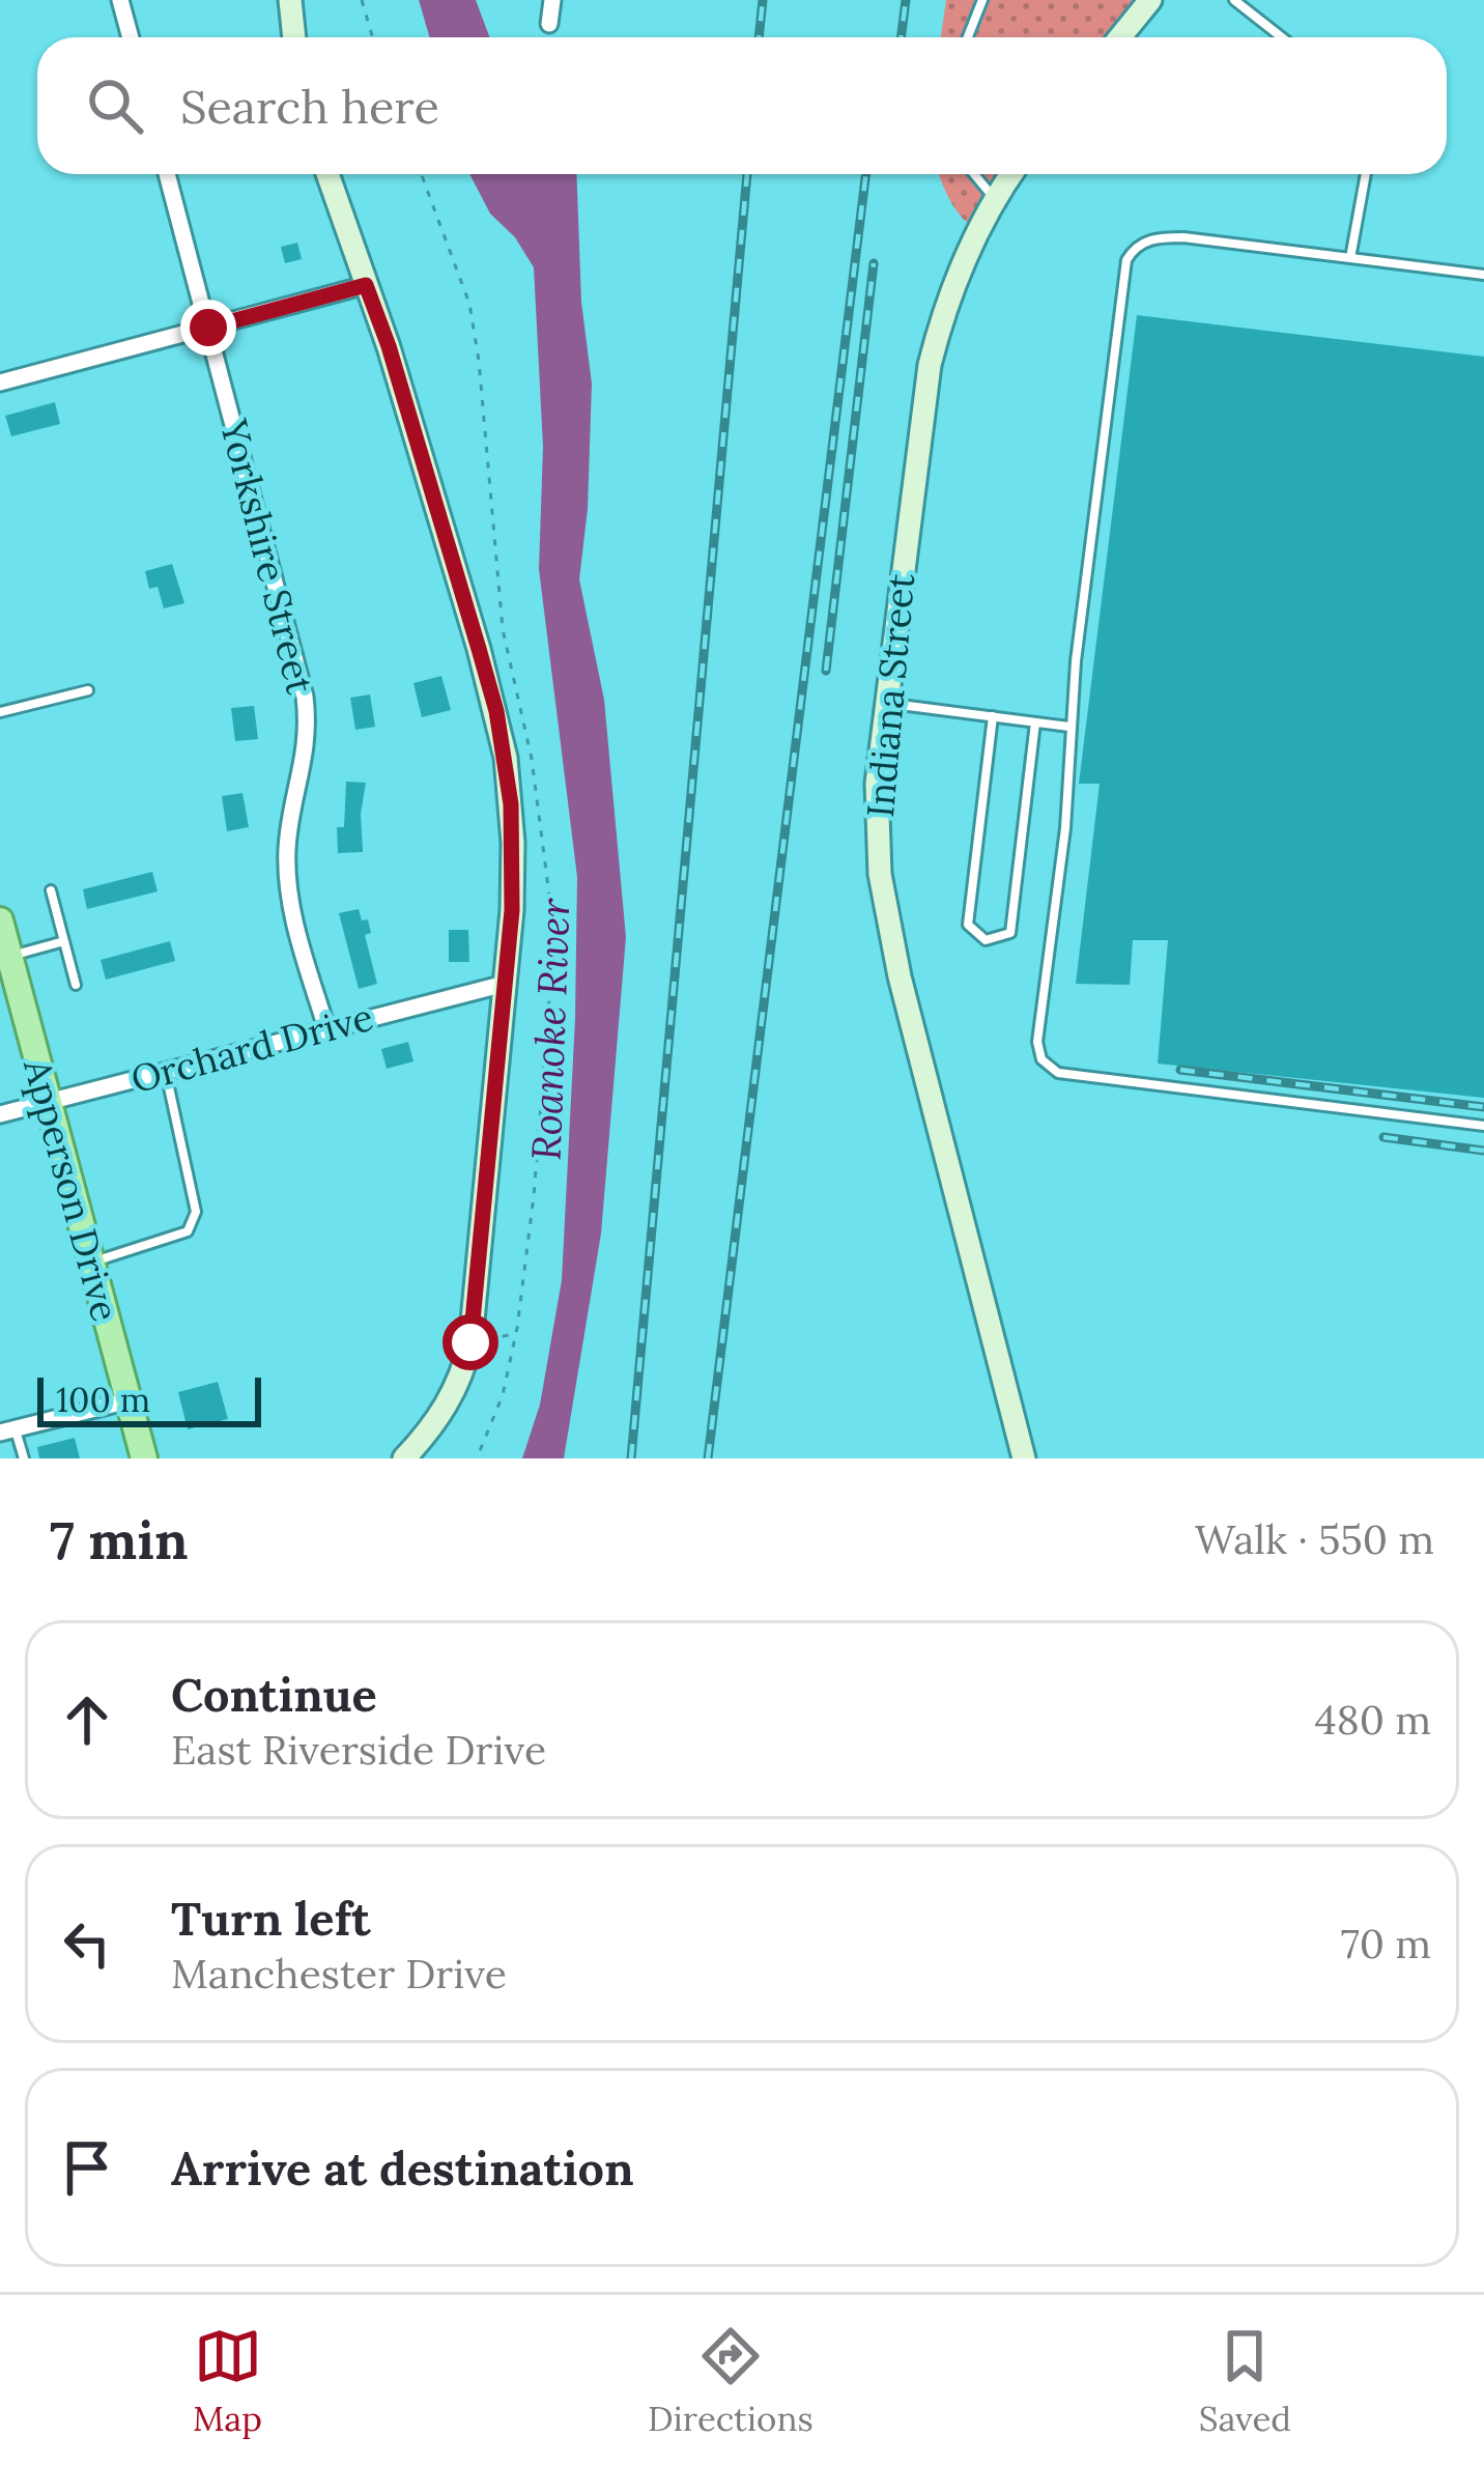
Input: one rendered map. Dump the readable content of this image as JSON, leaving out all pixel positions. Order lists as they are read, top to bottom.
{
  "streets": {
    "main road": ["Apperson Drive"],
    "street": ["Yorkshire Street", "Indiana Street", "Orchard Drive"]
  },
  "crossings": [
    ["Yorkshire Street", "Orchard Drive"],
    ["Orchard Drive", "Apperson Drive"]
  ],
  "water": ["Roanoke River"],
  "scale_bar": "100 m",
  "page": {
    "search": "Search here",
    "scale": "100 m",
    "heading": ["7 min", "Walk · 550 m"],
    "list": [
      ["Continue", "East Riverside Drive", "480 m"],
      ["Turn left", "Manchester Drive", "70 m"],
      "Arrive at destination"
    ],
    "nav": ["Map", "Directions", "Saved"]
  }
}
